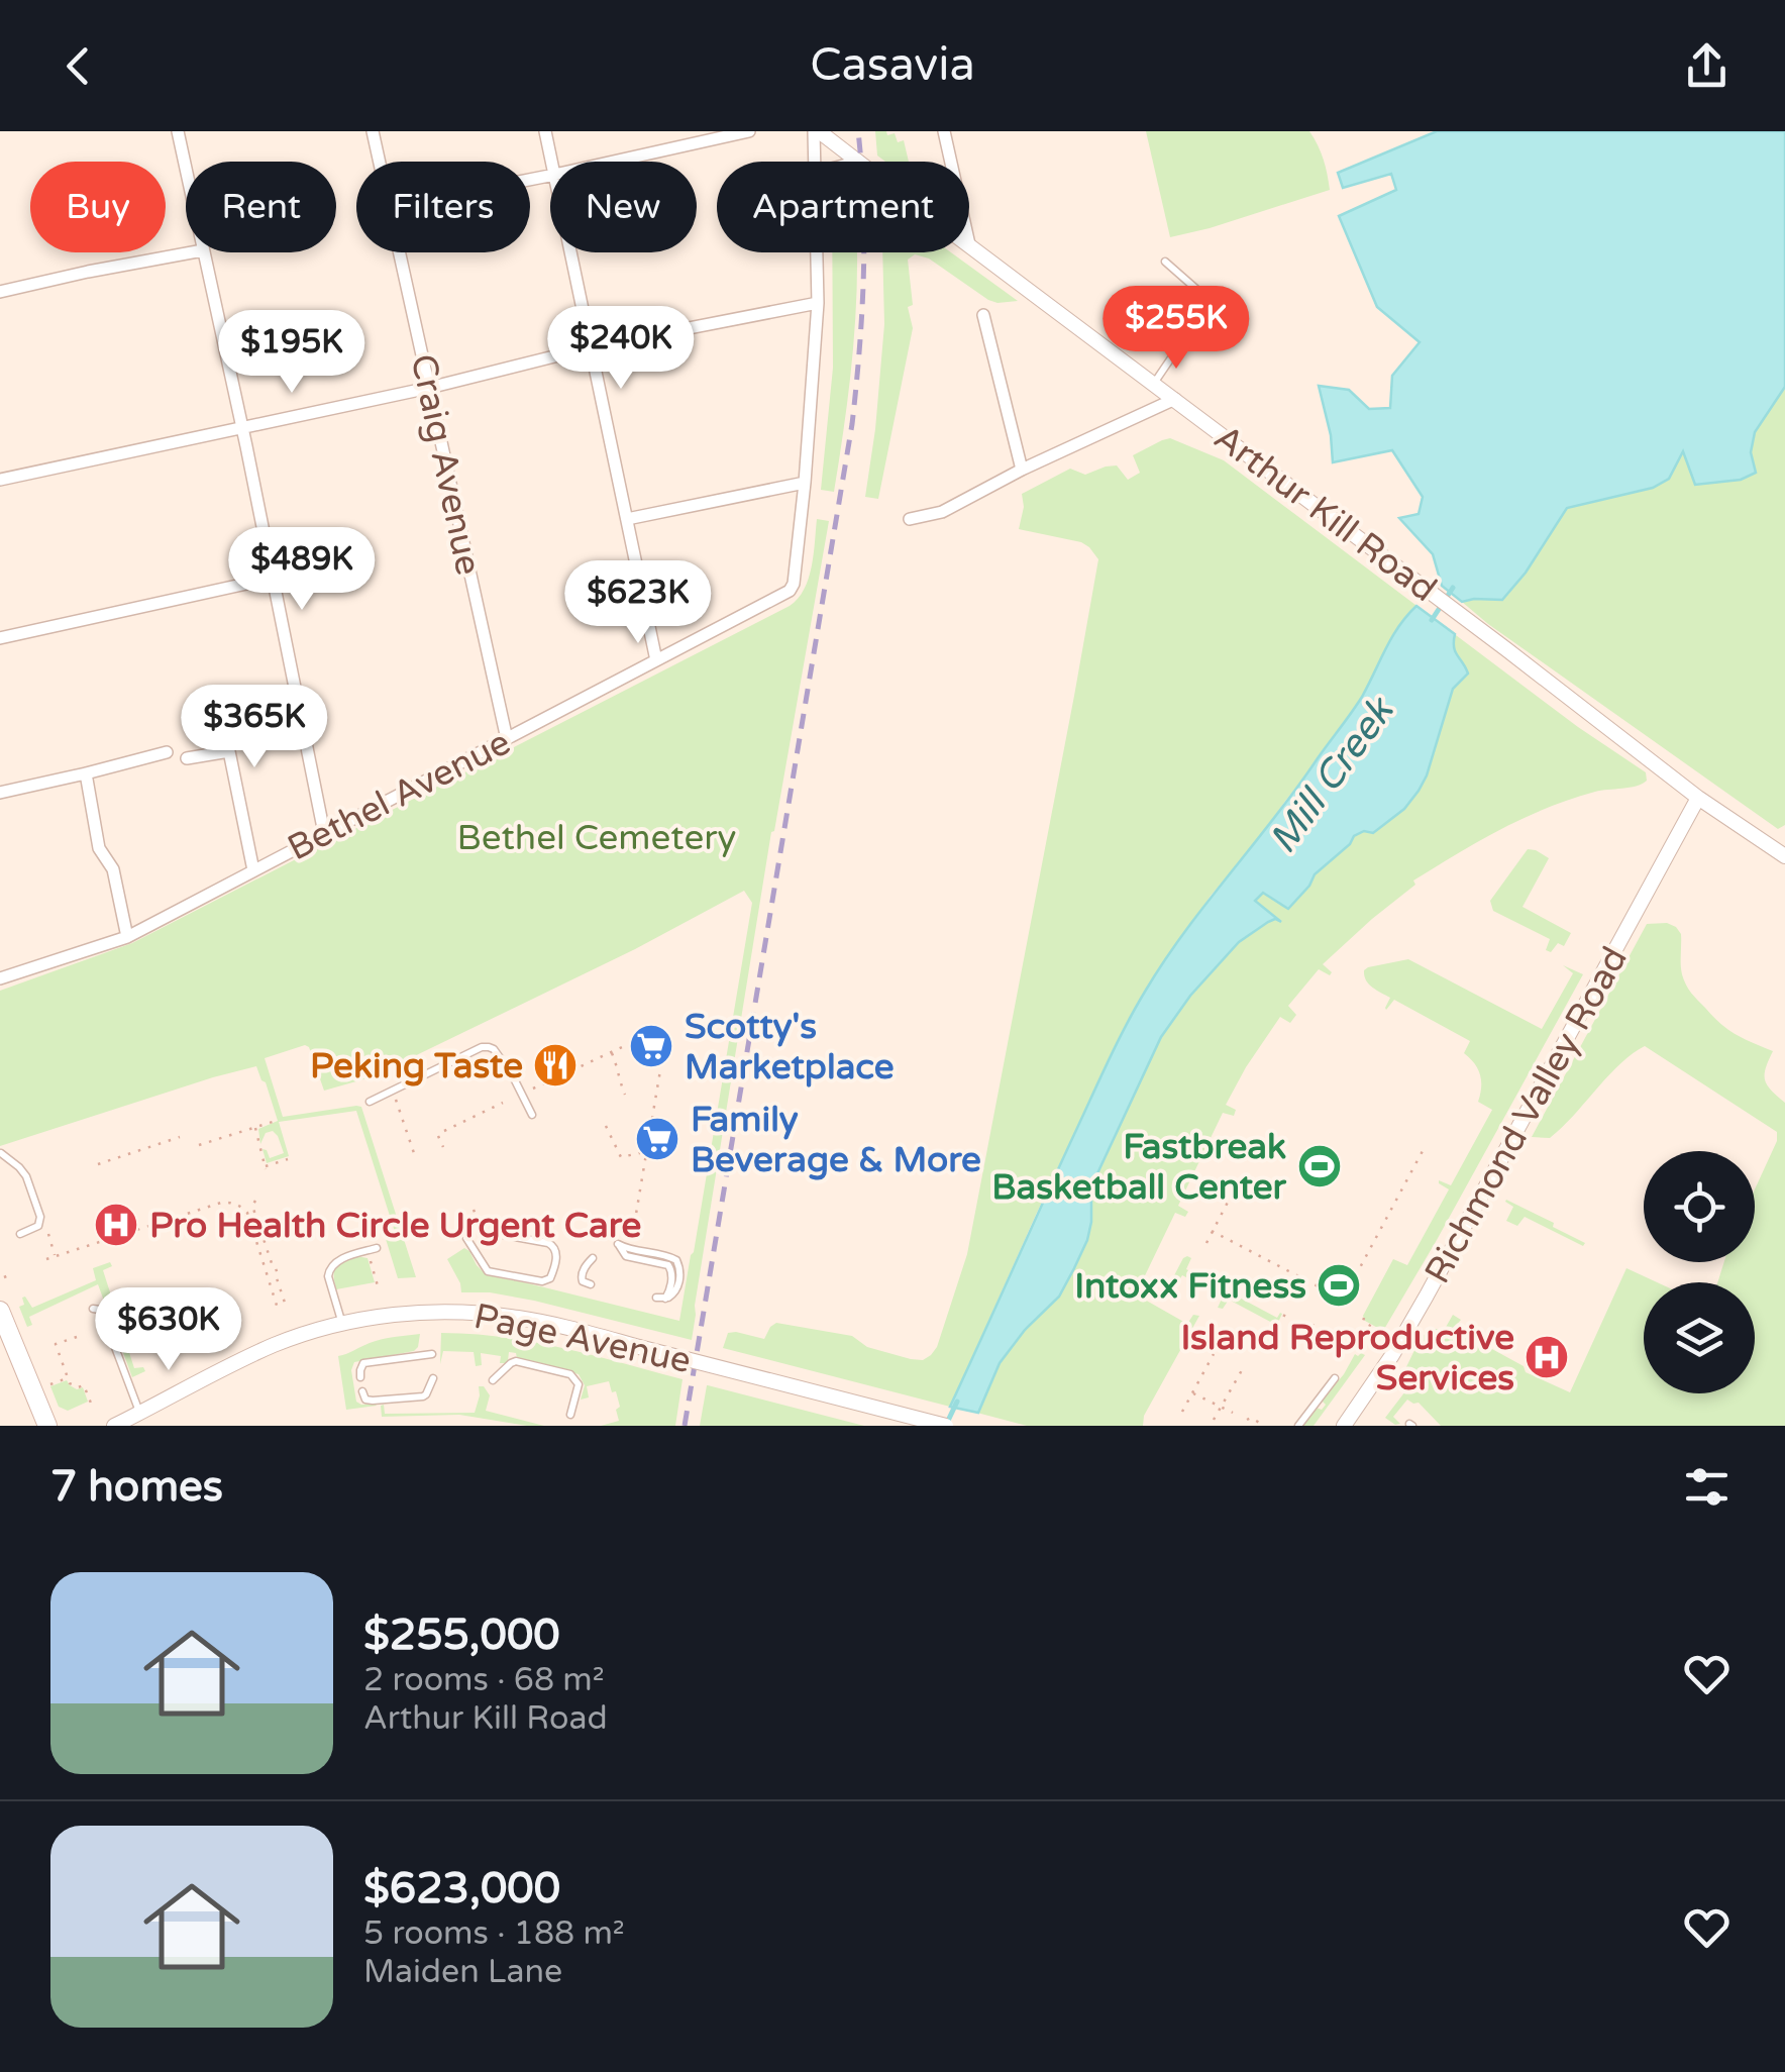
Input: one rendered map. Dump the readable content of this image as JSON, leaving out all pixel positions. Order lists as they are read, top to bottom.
{
  "streets": {
    "street": [
      "Craig Avenue",
      "Arthur Kill Road",
      "Bethel Avenue",
      "Richmond Valley Road",
      "Page Avenue"
    ]
  },
  "crossings": [
    ["Craig Avenue", "Bethel Avenue"],
    ["Arthur Kill Road", "Richmond Valley Road"]
  ],
  "water": ["Mill Creek"],
  "parks": ["Bethel Cemetery"],
  "places": {
    "supermarket": ["Scotty's Marketplace", "Family Beverage & More"],
    "restaurant": ["Peking Taste"],
    "sports": ["Fastbreak Basketball Center", "Intoxx Fitness"],
    "hospital": ["Pro Health Circle Urgent Care", "Island Reproductive Services"]
  },
  "page": {
    "header": "Casavia",
    "chip": [
      "Buy",
      "Rent",
      "Filters",
      "New",
      "Apartment"
    ],
    "price": [
      "$255K",
      "$240K",
      "$195K",
      "$489K",
      "$623K",
      "$365K",
      "$630K"
    ],
    "heading": "7 homes",
    "list": [
      {
        "name": "$255,000",
        "note": "2 rooms · 68 m² · Arthur Kill Road"
      },
      {
        "name": "$623,000",
        "note": "5 rooms · 188 m² · Maiden Lane"
      }
    ]
  }
}
